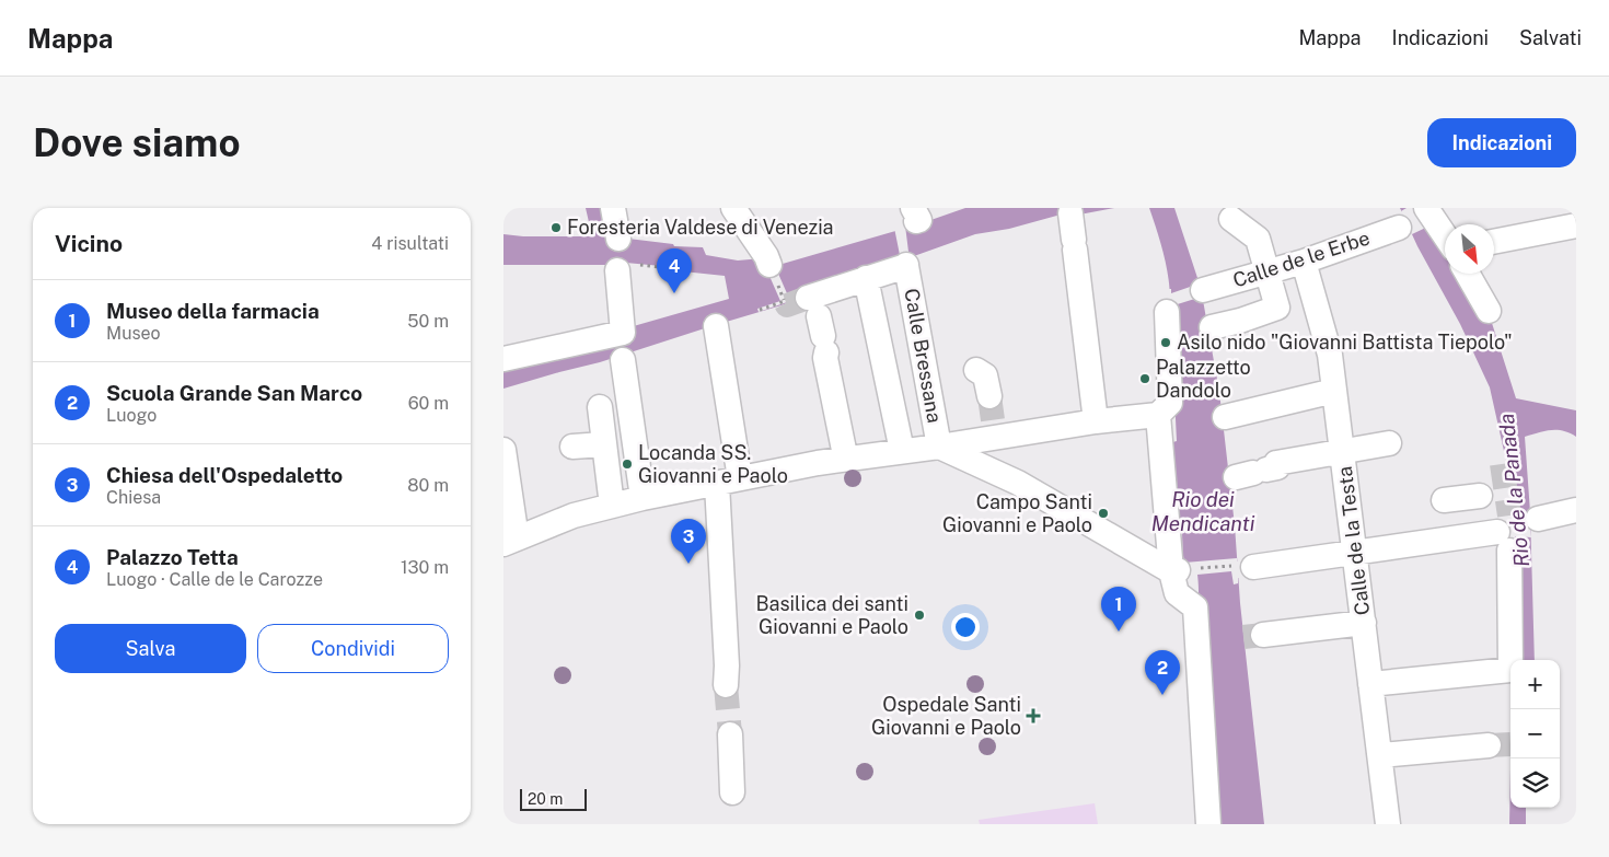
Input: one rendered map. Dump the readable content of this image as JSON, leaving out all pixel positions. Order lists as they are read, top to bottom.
{
  "streets": {
    "street": ["Calle de le Erbe", "Calle Bressana", "Calle de la Testa"]
  },
  "crossings": [
    ["Calle de le Erbe", "Calle de la Testa"]
  ],
  "water": ["Rio de la Panada", "Rio dei Mendicanti"],
  "places": {
    "other": [
      "Foresteria Valdese di Venezia",
      "Asilo nido \"Giovanni Battista Tiepolo\"",
      "Palazzetto Dandolo",
      "Locanda SS. Giovanni e Paolo",
      "Campo Santi Giovanni e Paolo",
      "Basilica dei santi Giovanni e Paolo"
    ],
    "health": ["Ospedale Santi Giovanni e Paolo"]
  },
  "scale_bar": "20 m",
  "north": "bottom right",
  "page": {
    "header": "Mappa",
    "nav": ["Mappa", "Indicazioni", "Salvati"],
    "buttons": [
      "Indicazioni",
      ["Salva", "Condividi"]
    ],
    "title": "Dove siamo",
    "heading": ["Vicino", "4 risultati"],
    "pins": [
      "4",
      "3",
      "1",
      "2"
    ],
    "list": [
      {
        "mark": "1",
        "name": "Museo della farmacia",
        "note": "Museo",
        "value": "50 m"
      },
      {
        "mark": "2",
        "name": "Scuola Grande San Marco",
        "note": "Luogo",
        "value": "60 m"
      },
      {
        "mark": "3",
        "name": "Chiesa dell'Ospedaletto",
        "note": "Chiesa",
        "value": "80 m"
      },
      {
        "mark": "4",
        "name": "Palazzo Tetta",
        "note": "Luogo · Calle de le Carozze",
        "value": "130 m"
      }
    ],
    "map_buttons": ["+", "−"],
    "scale": "20 m"
  }
}
